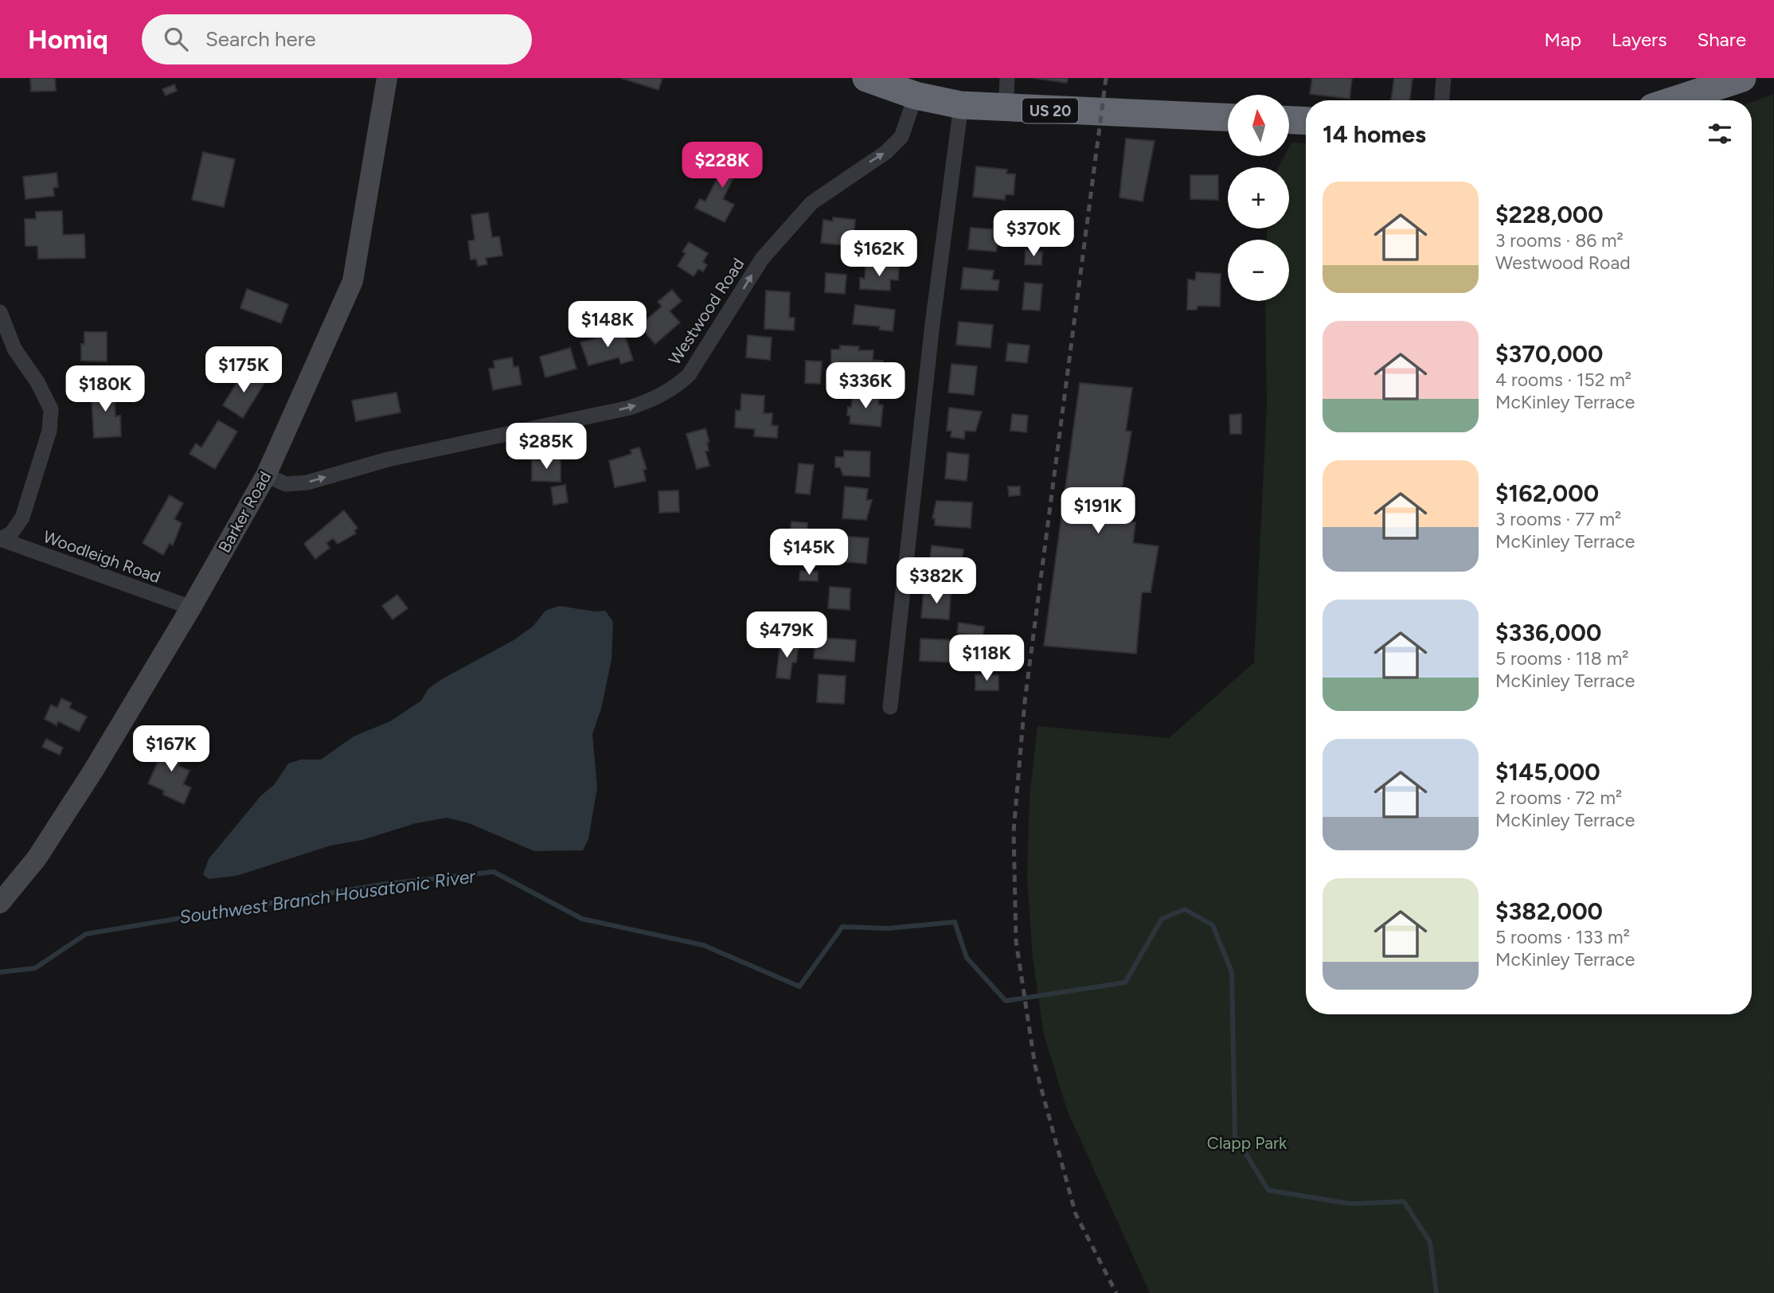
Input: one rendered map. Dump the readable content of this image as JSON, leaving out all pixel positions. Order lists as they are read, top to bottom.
{
  "streets": {
    "highway": ["US 20"],
    "street": ["Westwood Road", "Barker Road", "Woodleigh Road"]
  },
  "crossings": [
    ["US 20", "Westwood Road"],
    ["Westwood Road", "Barker Road"],
    ["Barker Road", "Woodleigh Road"]
  ],
  "one_way": ["Westwood Road"],
  "water": ["Southwest Branch Housatonic River"],
  "parks": ["Clapp Park"],
  "north": "top",
  "page": {
    "header": "Homiq",
    "search": "Search here",
    "nav": ["Map", "Layers", "Share"],
    "map_buttons": ["+", "−"],
    "heading": "14 homes",
    "price": [
      "$228K",
      "$370K",
      "$162K",
      "$148K",
      "$175K",
      "$336K",
      "$180K",
      "$285K",
      "$191K",
      "$145K",
      "$382K",
      "$479K",
      "$118K",
      "$167K"
    ],
    "list": [
      {
        "name": "$228,000",
        "note": "3 rooms · 86 m² · Westwood Road"
      },
      {
        "name": "$370,000",
        "note": "4 rooms · 152 m² · McKinley Terrace"
      },
      {
        "name": "$162,000",
        "note": "3 rooms · 77 m² · McKinley Terrace"
      },
      {
        "name": "$336,000",
        "note": "5 rooms · 118 m² · McKinley Terrace"
      },
      {
        "name": "$145,000",
        "note": "2 rooms · 72 m² · McKinley Terrace"
      },
      {
        "name": "$382,000",
        "note": "5 rooms · 133 m² · McKinley Terrace"
      }
    ]
  }
}
